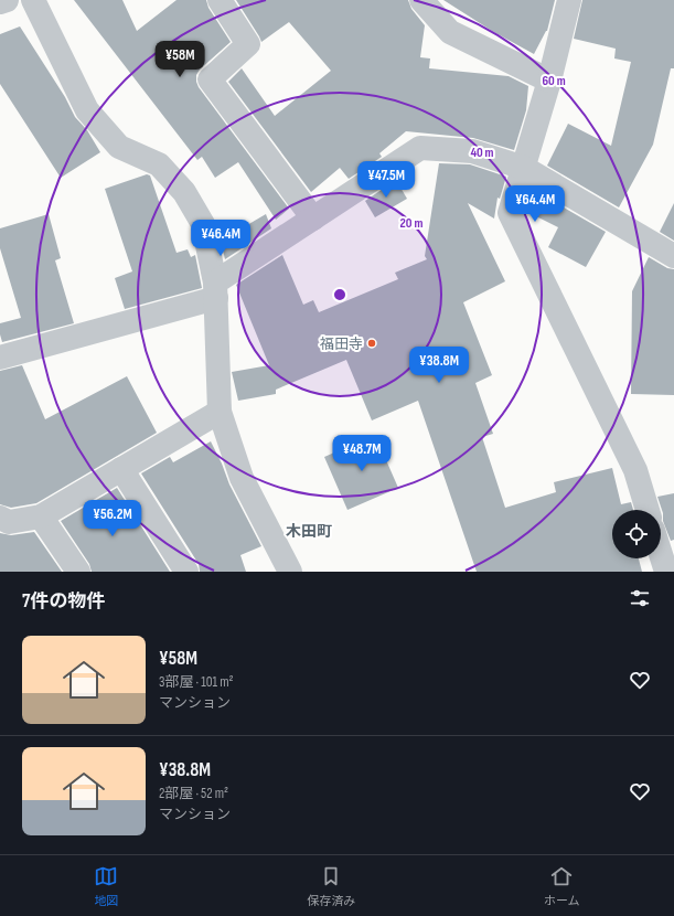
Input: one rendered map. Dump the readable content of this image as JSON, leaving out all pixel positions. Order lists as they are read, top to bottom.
{
  "districts": ["木田町"],
  "places": ["福田寺"],
  "page": {
    "price": [
      "¥58M",
      "¥47.5M",
      "¥64.4M",
      "¥46.4M",
      "¥38.8M",
      "¥48.7M",
      "¥56.2M"
    ],
    "heading": "7件の物件",
    "list": [
      {
        "name": "¥58M",
        "note": "3部屋 · 101 m² · マンション"
      },
      {
        "name": "¥38.8M",
        "note": "2部屋 · 52 m² · マンション"
      }
    ],
    "tabs": ["地図", "保存済み", "ホーム"]
  },
  "rings": ["60 m", "40 m", "20 m"]
}
